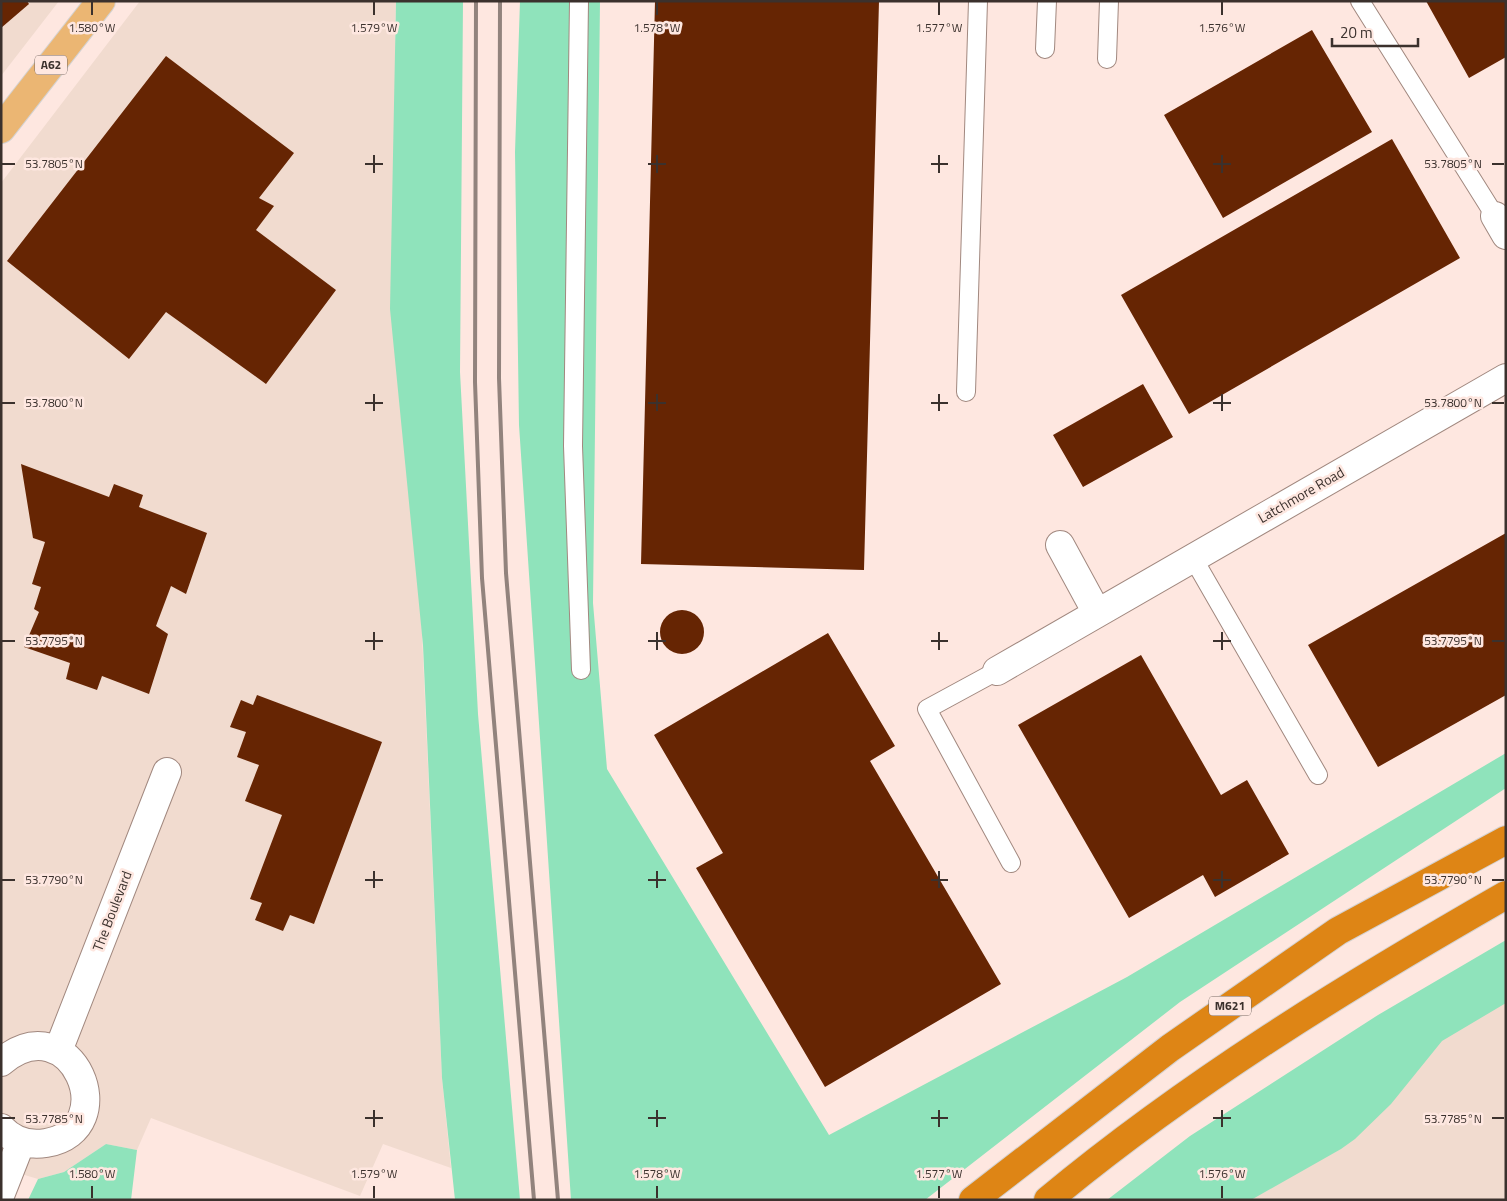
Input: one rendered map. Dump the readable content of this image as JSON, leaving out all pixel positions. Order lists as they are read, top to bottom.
{
  "streets": {
    "highway": ["M621"],
    "main road": ["A62"],
    "street": ["Latchmore Road", "The Boulevard"]
  },
  "scale_bar": "20 m",
  "coordinates": [
    "1.580°W",
    "1.579°W",
    "1.578°W",
    "1.577°W",
    "1.576°W",
    "53.7805°N",
    "53.7800°N",
    "53.7795°N",
    "53.7790°N",
    "53.7785°N"
  ]
}
